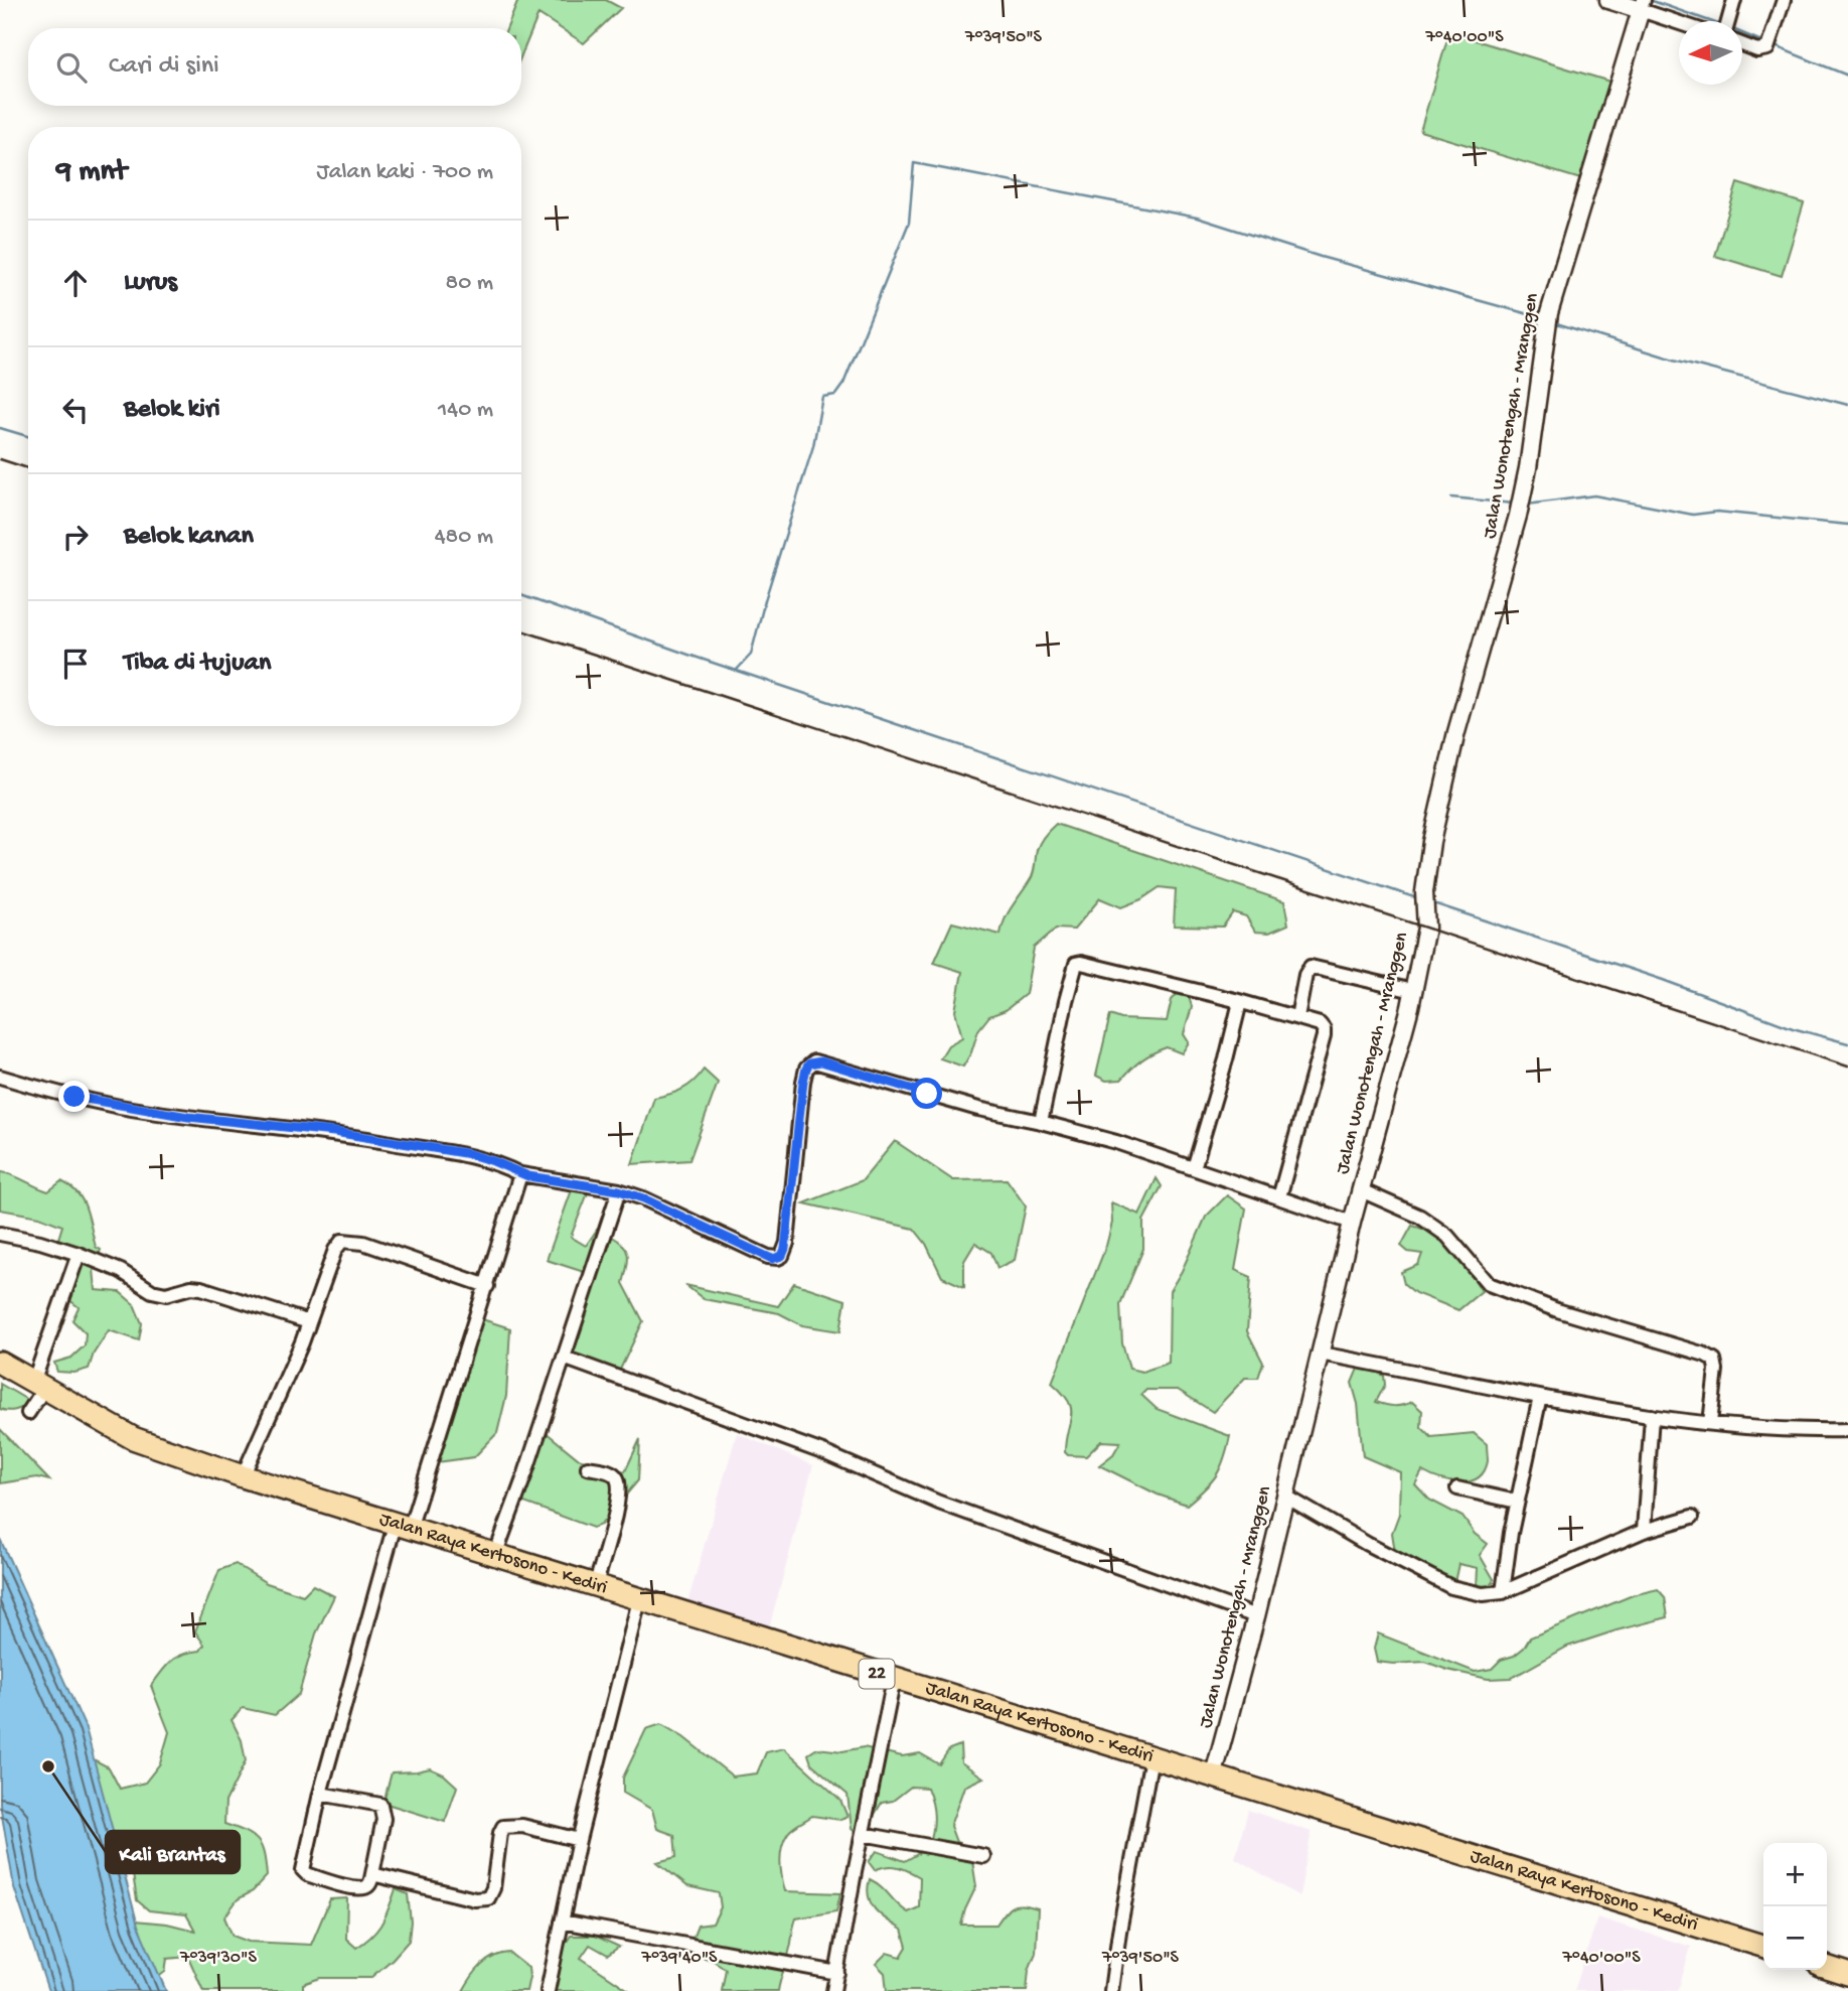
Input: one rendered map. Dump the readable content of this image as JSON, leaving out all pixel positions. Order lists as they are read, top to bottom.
{
  "streets": {
    "highway": ["Jalan Raya Kertosono - Kediri", "22"],
    "street": ["Jalan Wonotengah - Mranggen"]
  },
  "crossings": [
    ["Jalan Wonotengah - Mranggen", "Jalan Raya Kertosono - Kediri"]
  ],
  "places": ["Kali Brantas"],
  "north": "left",
  "page": {
    "search": "Cari di sini",
    "heading": ["9 mnt", "Jalan kaki · 700 m"],
    "list": [
      ["Lurus", "80 m"],
      ["Belok kiri", "140 m"],
      ["Belok kanan", "480 m"],
      "Tiba di tujuan"
    ],
    "map_buttons": ["+", "−"]
  },
  "coordinates": [
    "7°39'50\"S",
    "7°40'00\"S",
    "7°39'30\"S",
    "7°39'40\"S"
  ]
}
